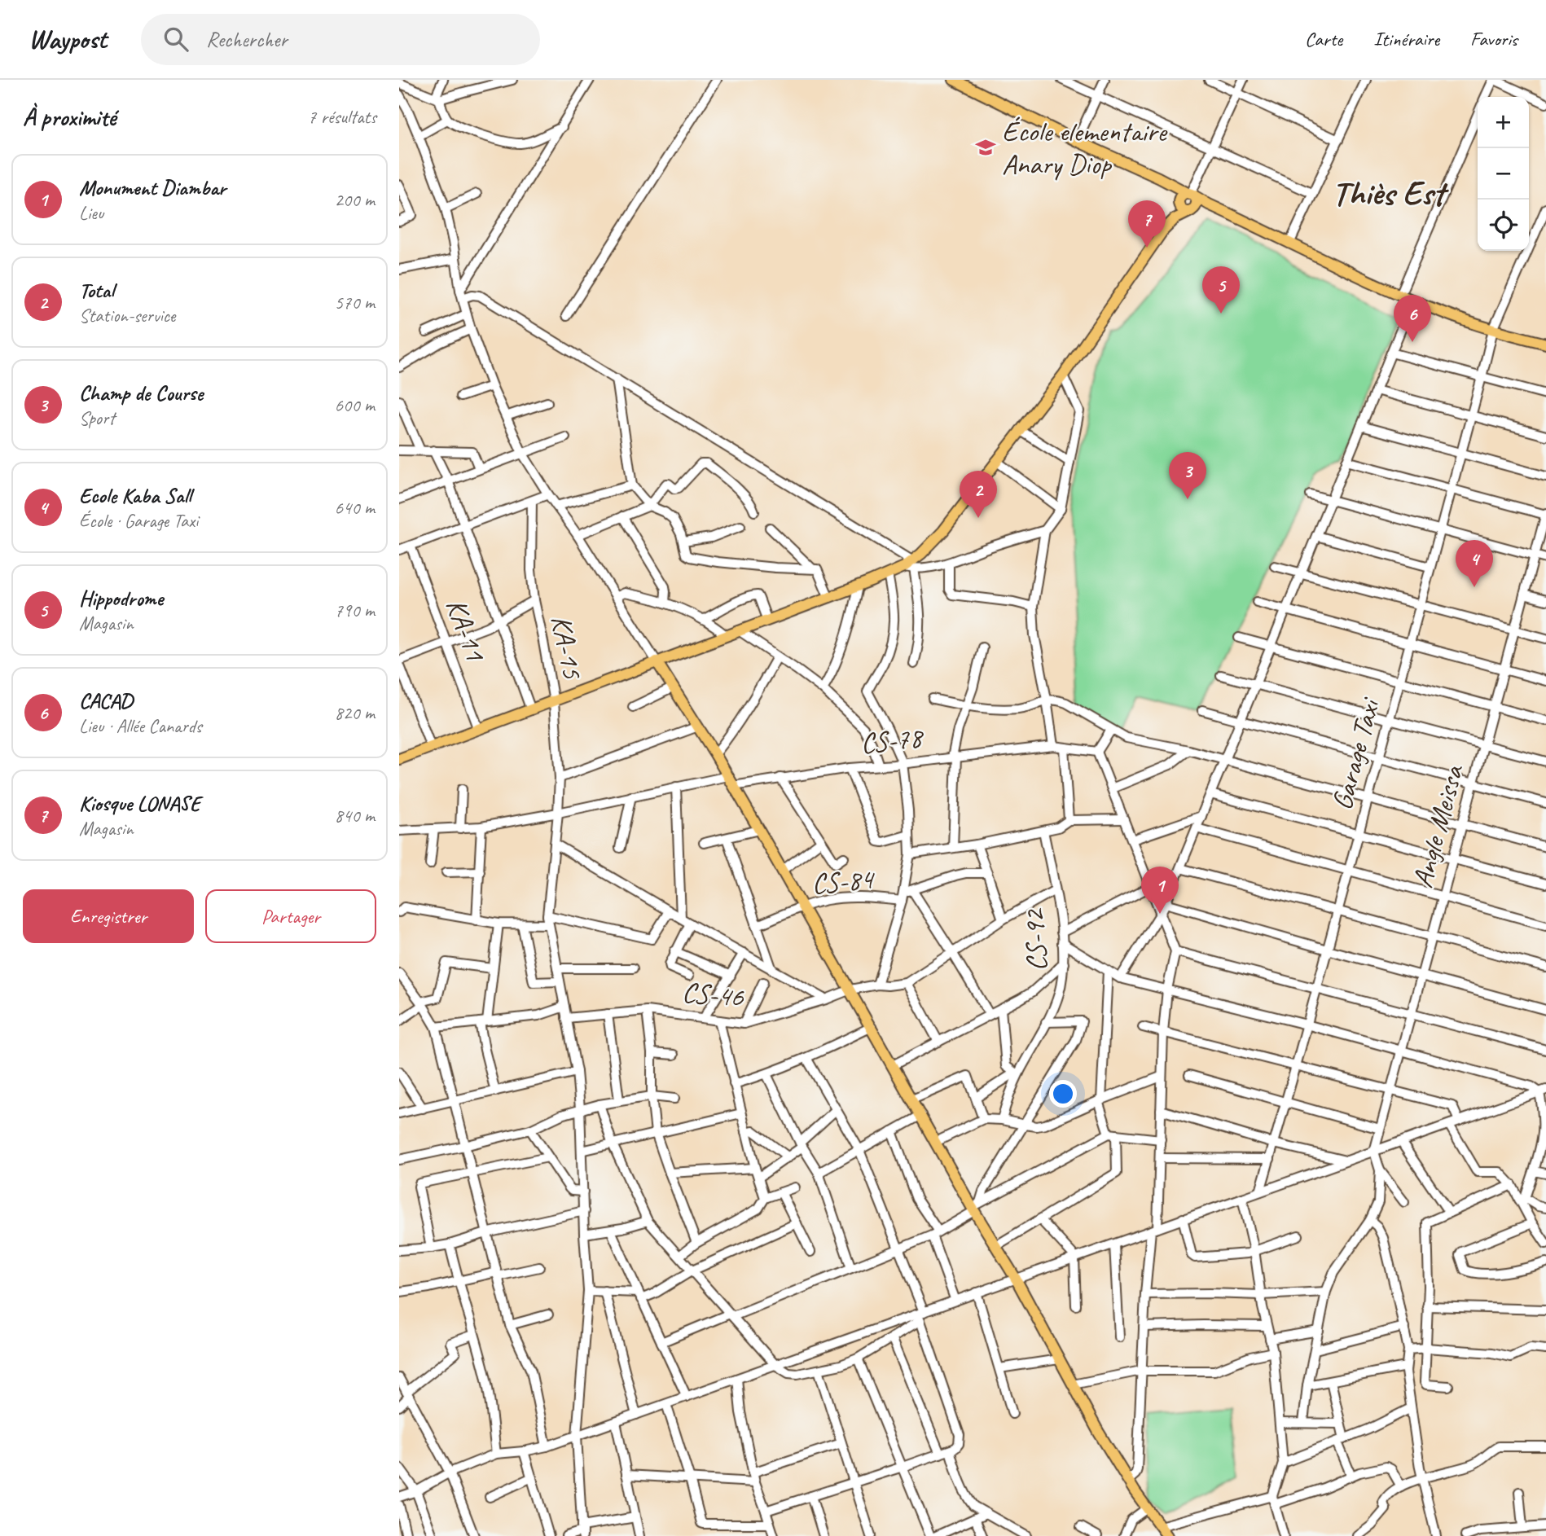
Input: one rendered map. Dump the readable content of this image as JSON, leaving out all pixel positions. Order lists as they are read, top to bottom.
{
  "streets": {
    "street": [
      "KA-11",
      "KA-15",
      "CS-78",
      "Garage Taxi",
      "Angle Meissa",
      "CS-84",
      "CS-92",
      "CS-46"
    ]
  },
  "crossings": [
    ["KA-15", "CS-46"]
  ],
  "districts": ["Thiès Est"],
  "places": {
    "school or university": ["École elementaire Anary Diop"]
  },
  "page": {
    "header": "Waypost",
    "search": "Rechercher",
    "nav": ["Carte", "Itinéraire", "Favoris"],
    "heading": ["À proximité", "7 résultats"],
    "map_buttons": ["+", "−"],
    "list": [
      {
        "mark": "1",
        "name": "Monument Diambar",
        "note": "Lieu",
        "value": "200 m"
      },
      {
        "mark": "2",
        "name": "Total",
        "note": "Station-service",
        "value": "570 m"
      },
      {
        "mark": "3",
        "name": "Champ de Course",
        "note": "Sport",
        "value": "600 m"
      },
      {
        "mark": "4",
        "name": "Ecole Kaba Sall",
        "note": "École · Garage Taxi",
        "value": "640 m"
      },
      {
        "mark": "5",
        "name": "Hippodrome",
        "note": "Magasin",
        "value": "790 m"
      },
      {
        "mark": "6",
        "name": "CACAD",
        "note": "Lieu · Allée Canards",
        "value": "820 m"
      },
      {
        "mark": "7",
        "name": "Kiosque LONASE",
        "note": "Magasin",
        "value": "840 m"
      }
    ],
    "pins": [
      "7",
      "5",
      "6",
      "3",
      "2",
      "4",
      "1"
    ],
    "buttons": ["Enregistrer", "Partager"]
  }
}
